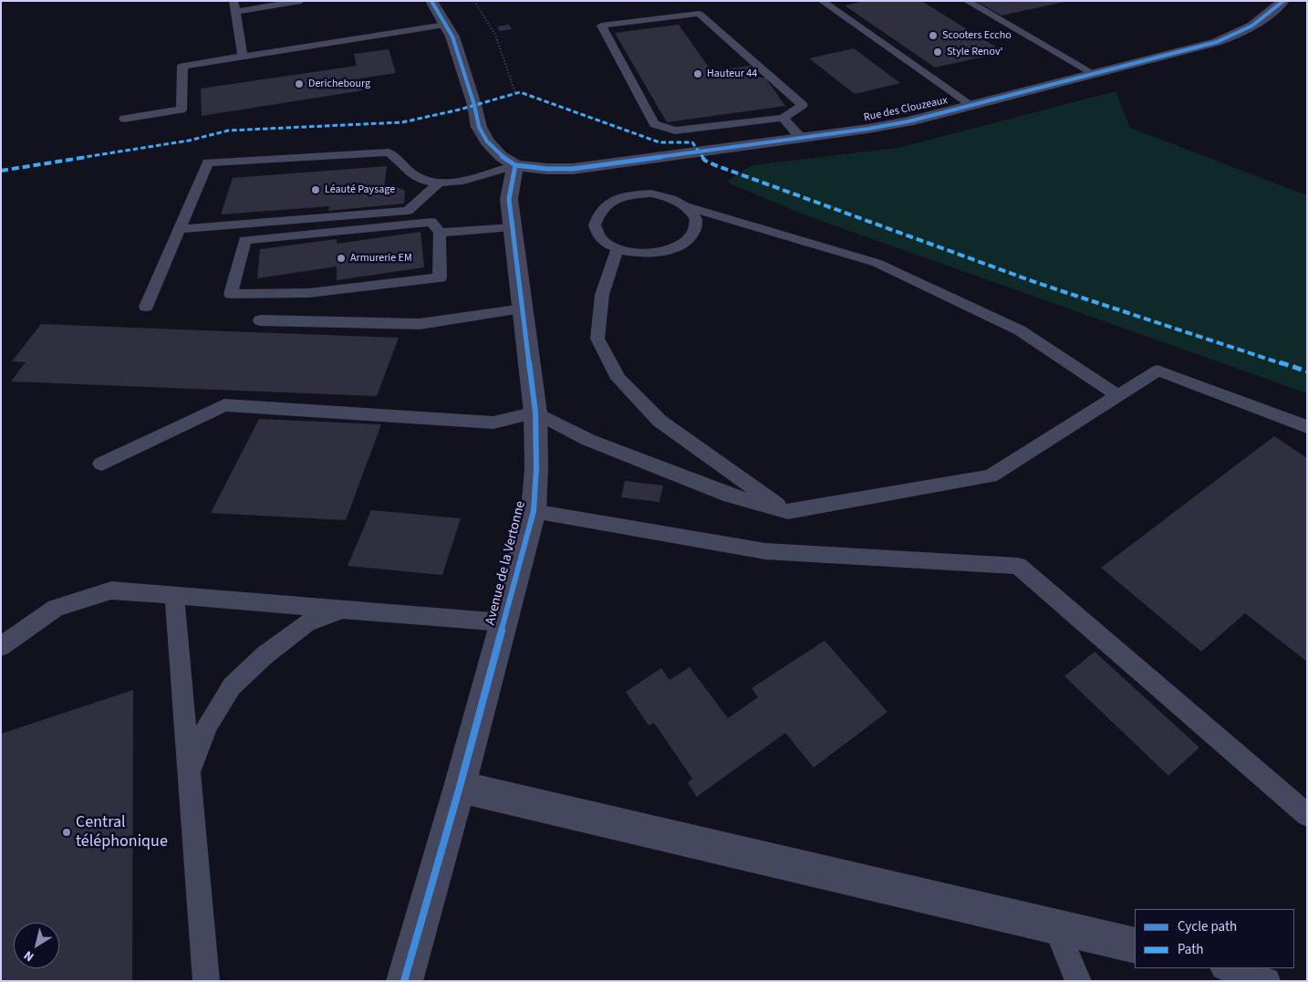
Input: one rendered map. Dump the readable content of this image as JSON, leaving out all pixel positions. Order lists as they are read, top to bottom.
{
  "streets": {
    "street": ["Rue des Clouzeaux", "Avenue de la Vertonne"]
  },
  "crossings": [
    ["Rue des Clouzeaux", "Avenue de la Vertonne"]
  ],
  "places": [
    "Scooters Eccho",
    "Style Renov'",
    "Hauteur 44",
    "Derichebourg",
    "Léauté Paysage",
    "Armurerie EM",
    "Central téléphonique"
  ],
  "legend": ["Cycle path", "Path"],
  "north": "bottom left"
}
